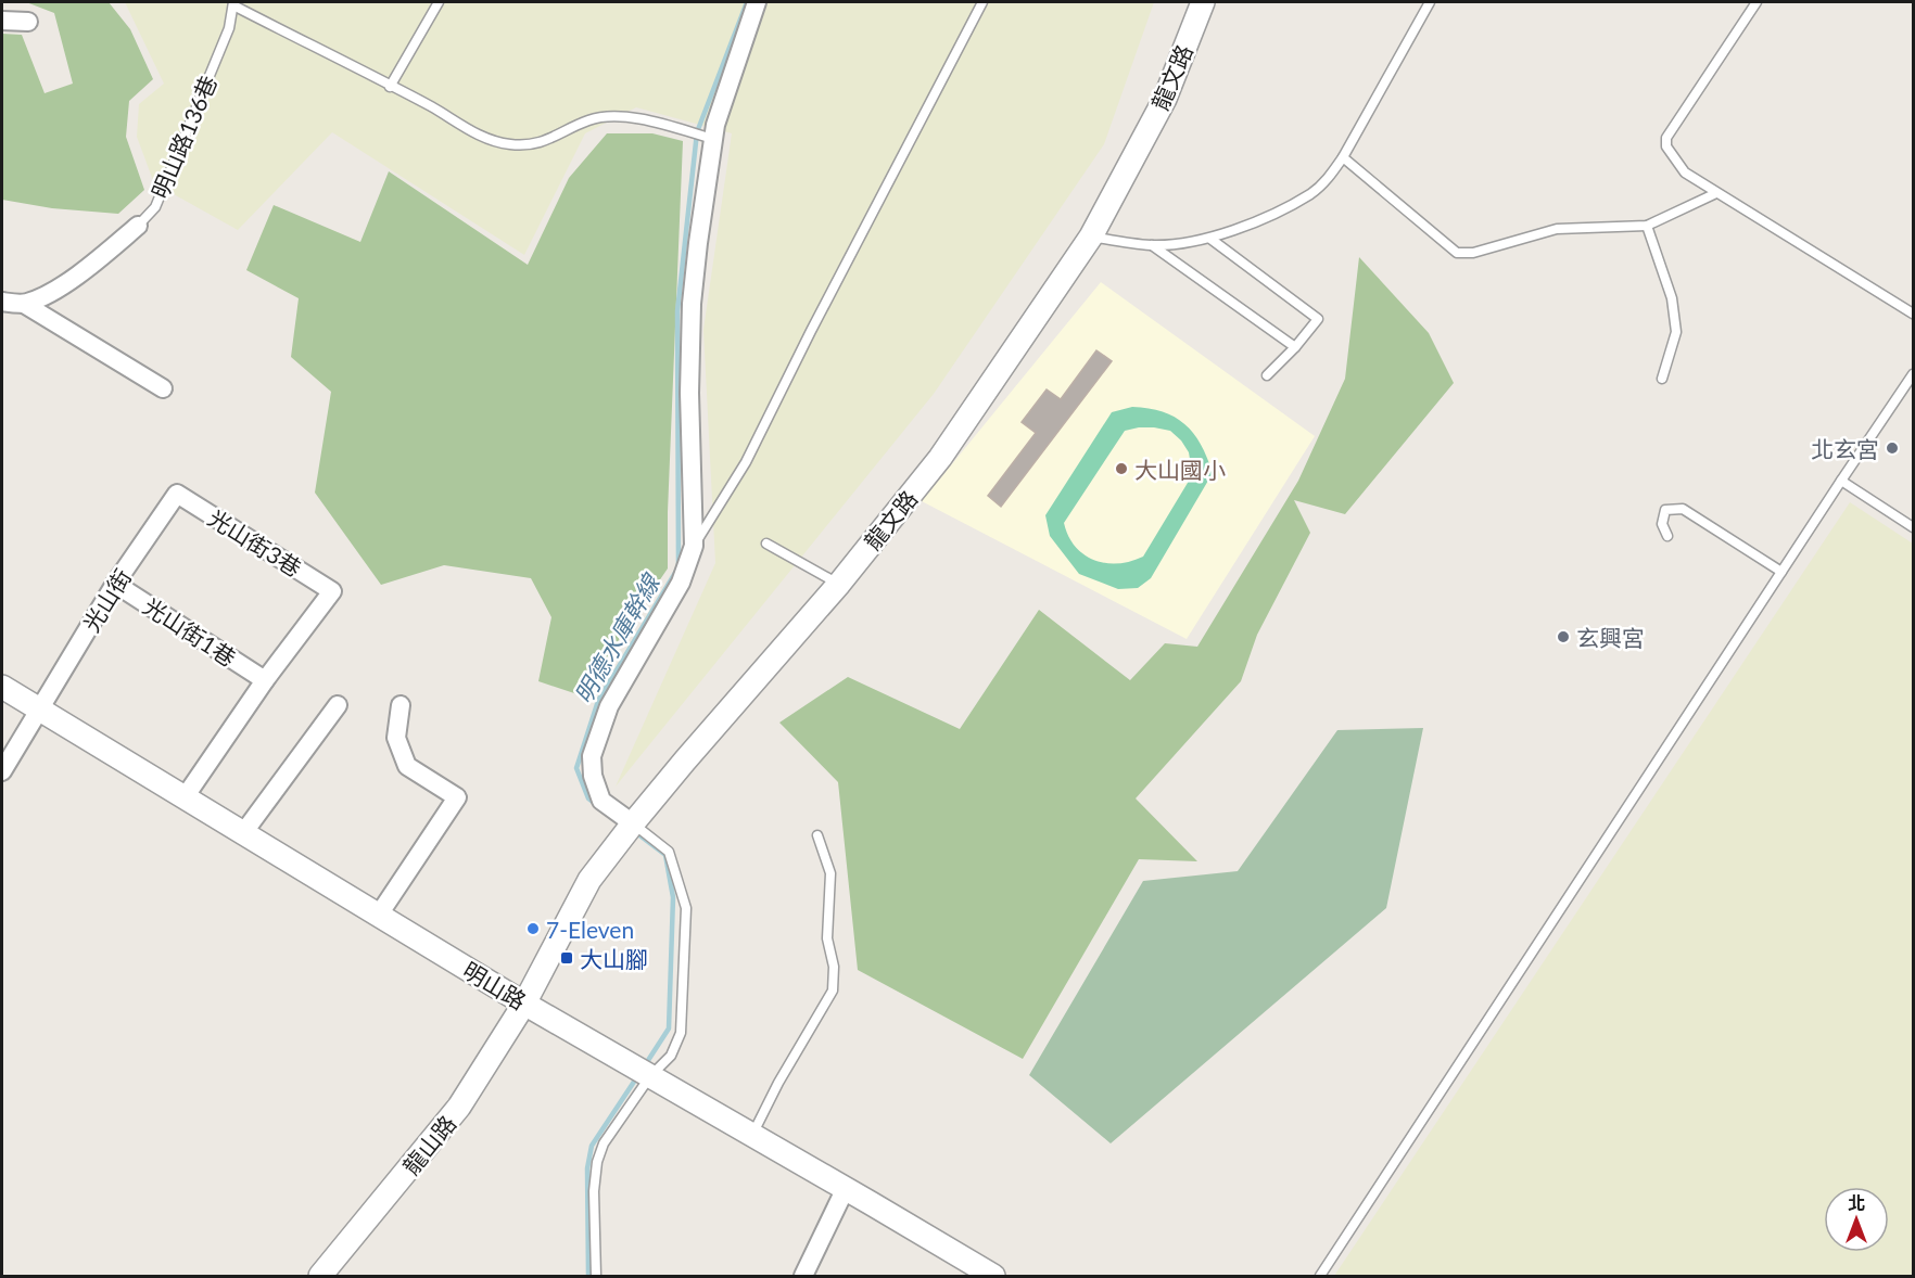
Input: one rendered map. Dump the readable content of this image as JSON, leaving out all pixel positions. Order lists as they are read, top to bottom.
{
  "streets": {
    "street": [
      "龍文路",
      "明山路136巷",
      "光山街3巷",
      "光山街",
      "光山街1巷",
      "明山路",
      "龍山路"
    ]
  },
  "crossings": [
    ["龍文路", "明山路"],
    ["龍文路", "龍山路"],
    ["光山街3巷", "光山街"],
    ["光山街3巷", "光山街1巷"],
    ["光山街", "光山街1巷"],
    ["光山街", "明山路"],
    ["明山路", "龍山路"]
  ],
  "water": ["明德水庫幹線"],
  "places": {
    "other": [
      "北玄宮",
      "大山國小",
      "玄興宮",
      "7-Eleven"
    ],
    "transit": ["大山腳"]
  },
  "north": "top"
}
